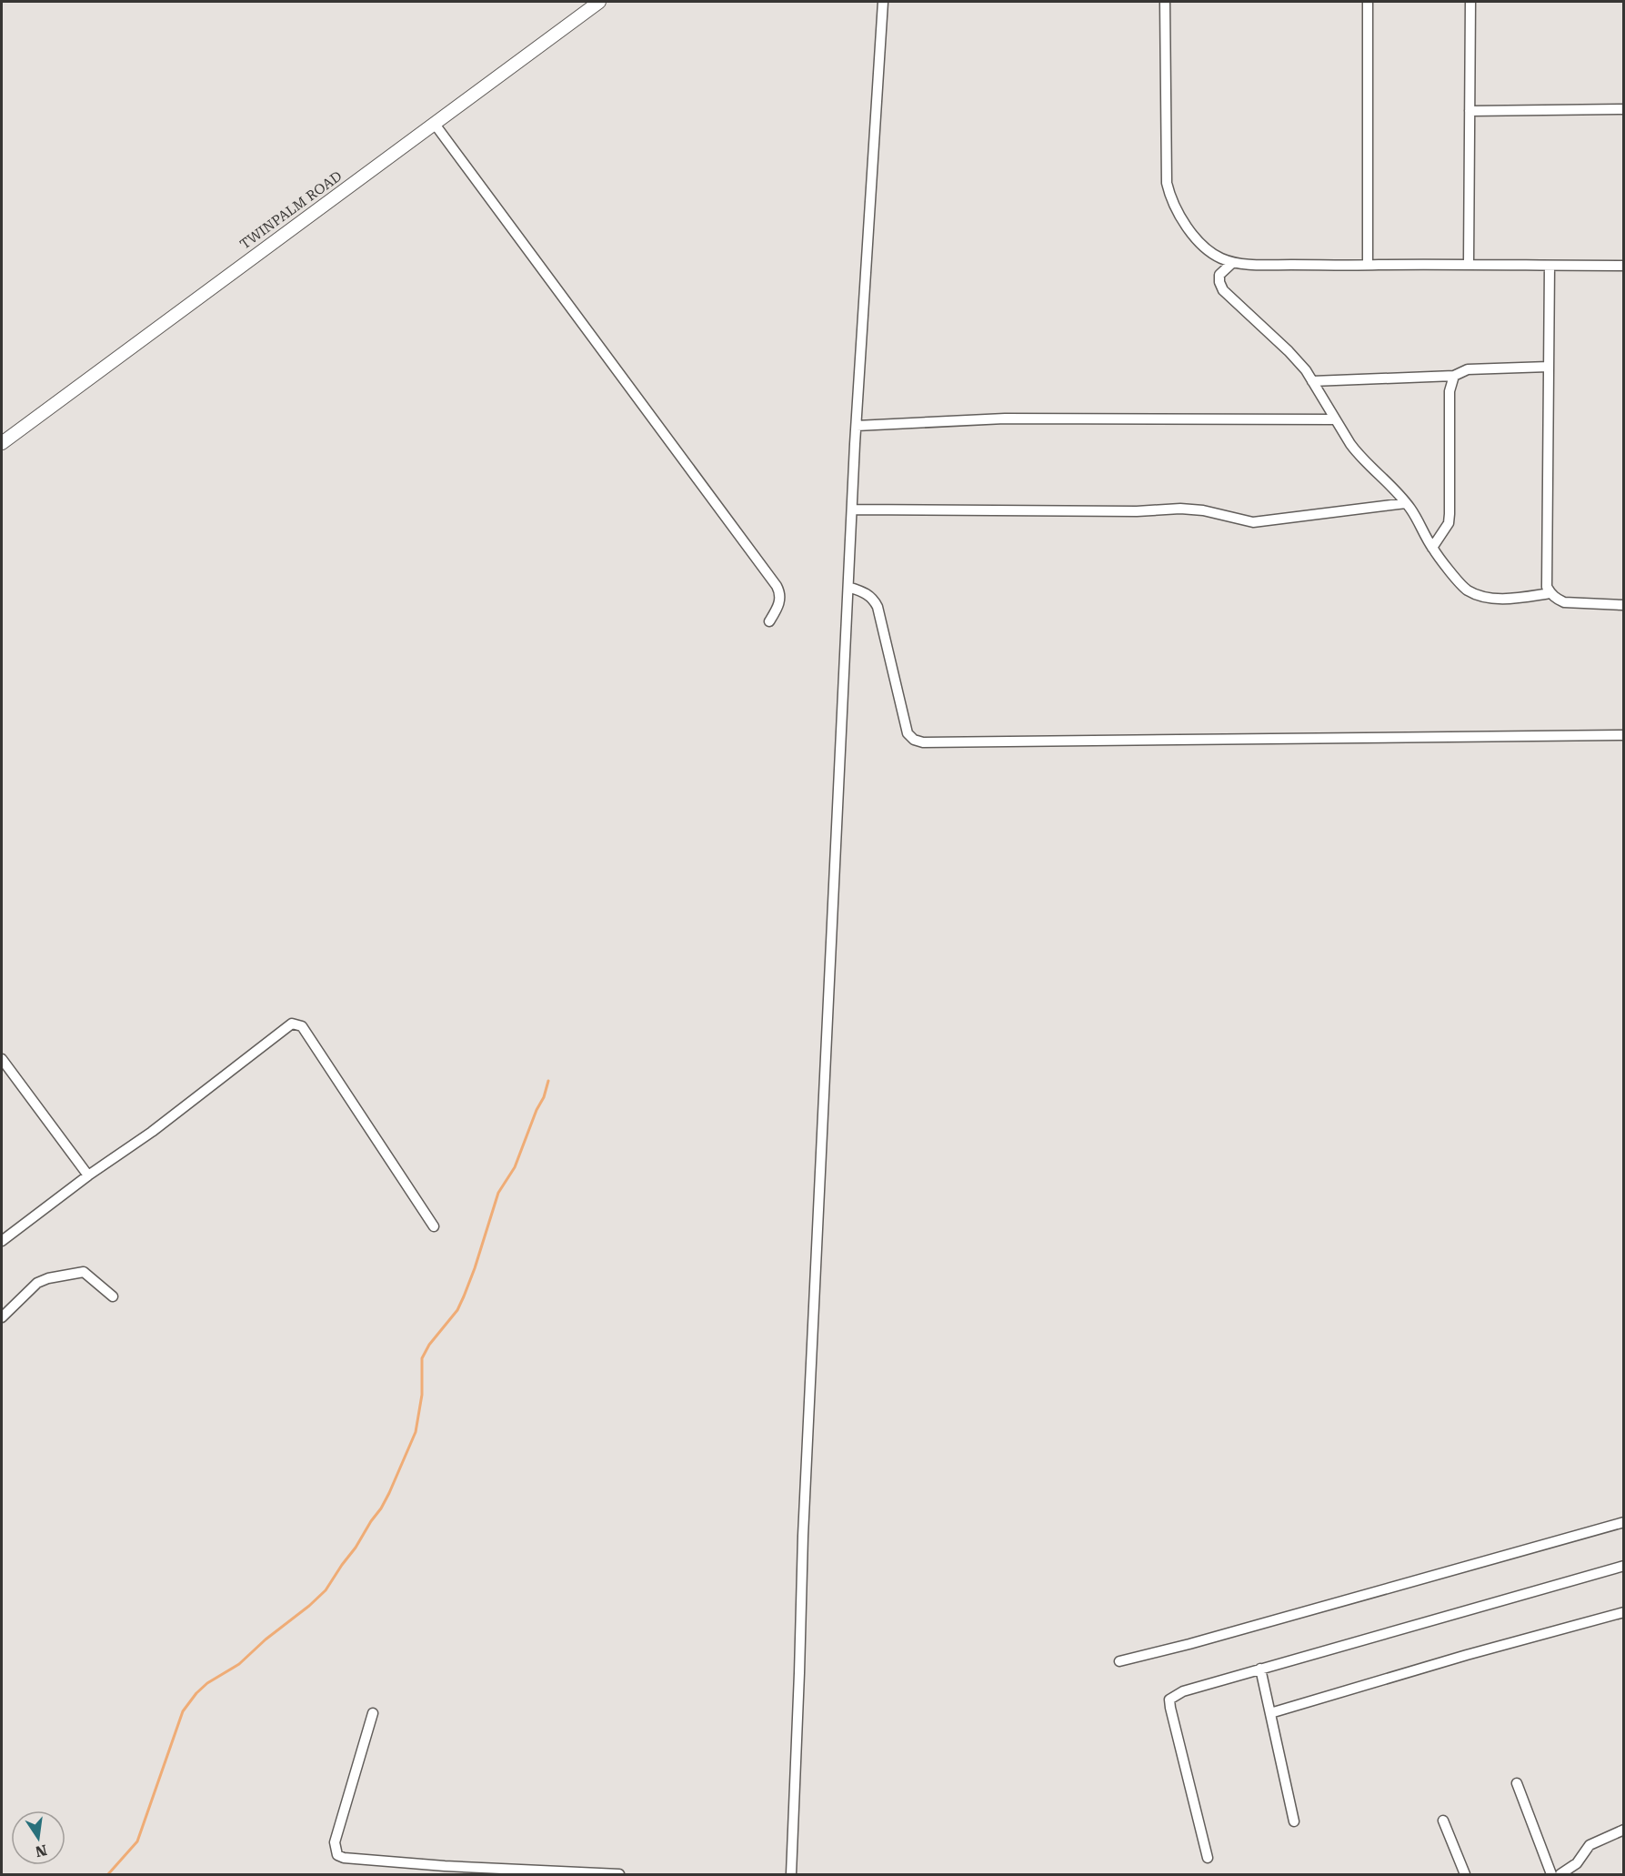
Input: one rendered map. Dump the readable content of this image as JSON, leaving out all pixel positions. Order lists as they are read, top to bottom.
{
  "streets": {
    "main road": ["TWINPALM ROAD"]
  },
  "north": "bottom"
}
